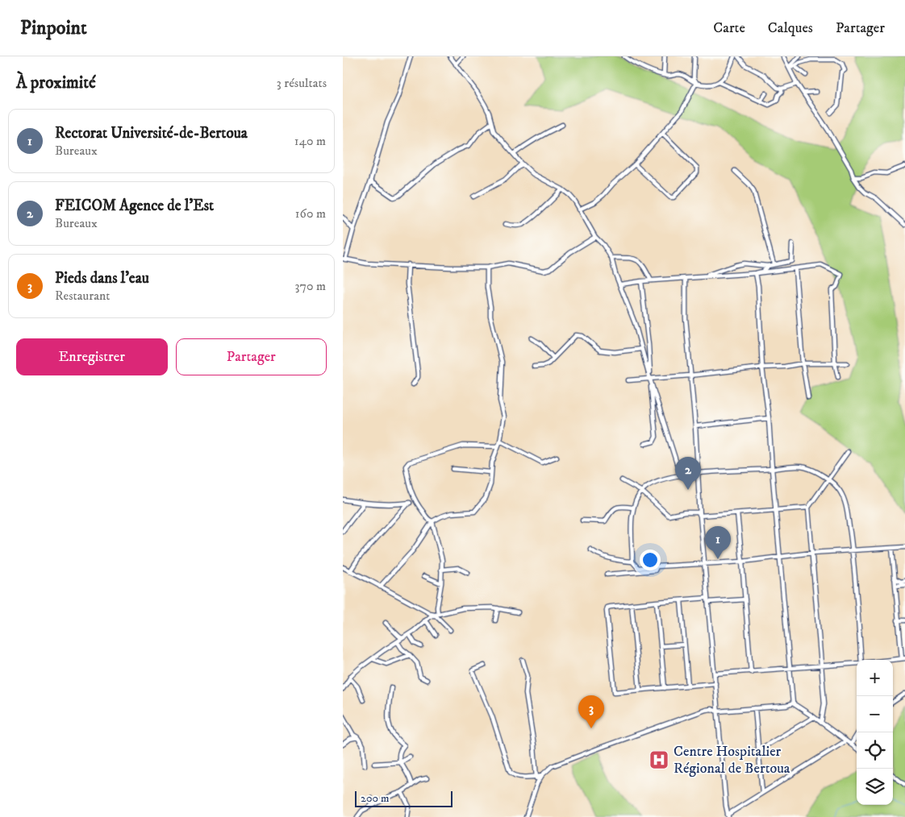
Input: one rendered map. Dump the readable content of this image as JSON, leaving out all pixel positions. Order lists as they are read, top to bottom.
{
  "places": {
    "hospital": ["Centre Hospitalier Régional de Bertoua"]
  },
  "scale_bar": "200 m",
  "page": {
    "header": "Pinpoint",
    "nav": ["Carte", "Calques", "Partager"],
    "heading": ["À proximité", "3 résultats"],
    "list": [
      {
        "mark": "1",
        "name": "Rectorat Université-de-Bertoua",
        "note": "Bureaux",
        "value": "140 m"
      },
      {
        "mark": "2",
        "name": "FEICOM Agence de l'Est",
        "note": "Bureaux",
        "value": "160 m"
      },
      {
        "mark": "3",
        "name": "Pieds dans l'eau",
        "note": "Restaurant",
        "value": "370 m"
      }
    ],
    "buttons": ["Enregistrer", "Partager"],
    "pins": ["2", "1", "3"],
    "map_buttons": ["+", "−"],
    "scale": "200 m"
  }
}
